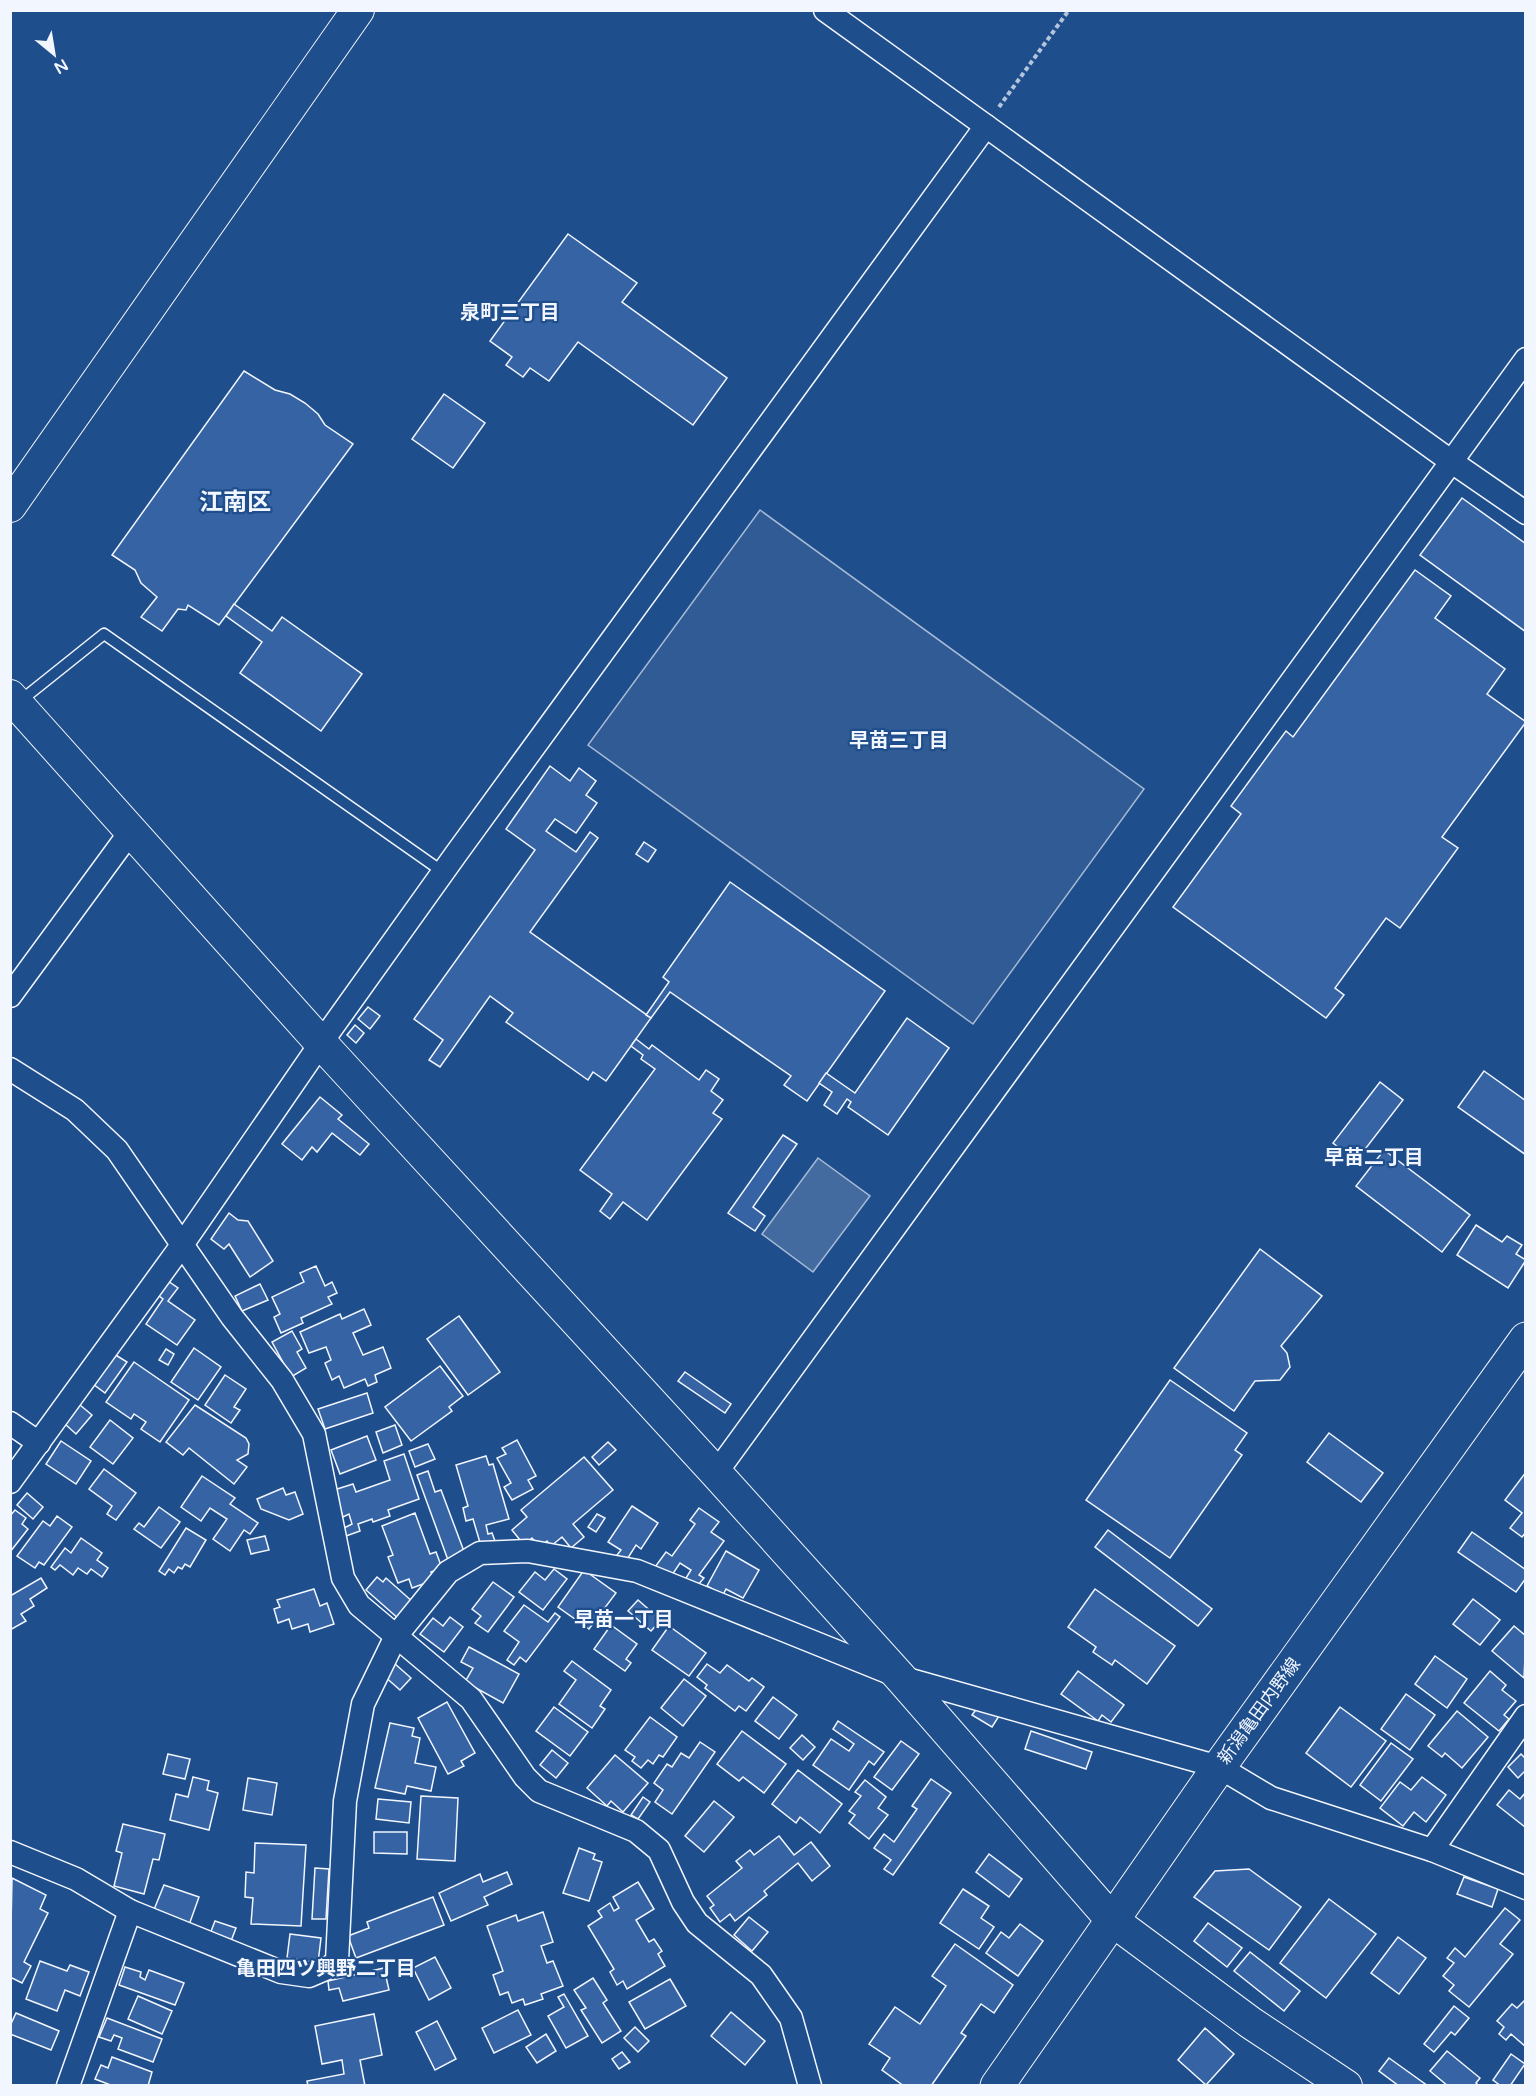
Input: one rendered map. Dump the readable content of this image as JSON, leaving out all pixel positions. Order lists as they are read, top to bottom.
{
  "streets": {
    "main road": ["新潟亀田内野線"]
  },
  "districts": [
    "泉町三丁目",
    "江南区",
    "早苗三丁目",
    "早苗二丁目",
    "早苗一丁目",
    "亀田四ツ興野二丁目"
  ],
  "north": "bottom right"
}
